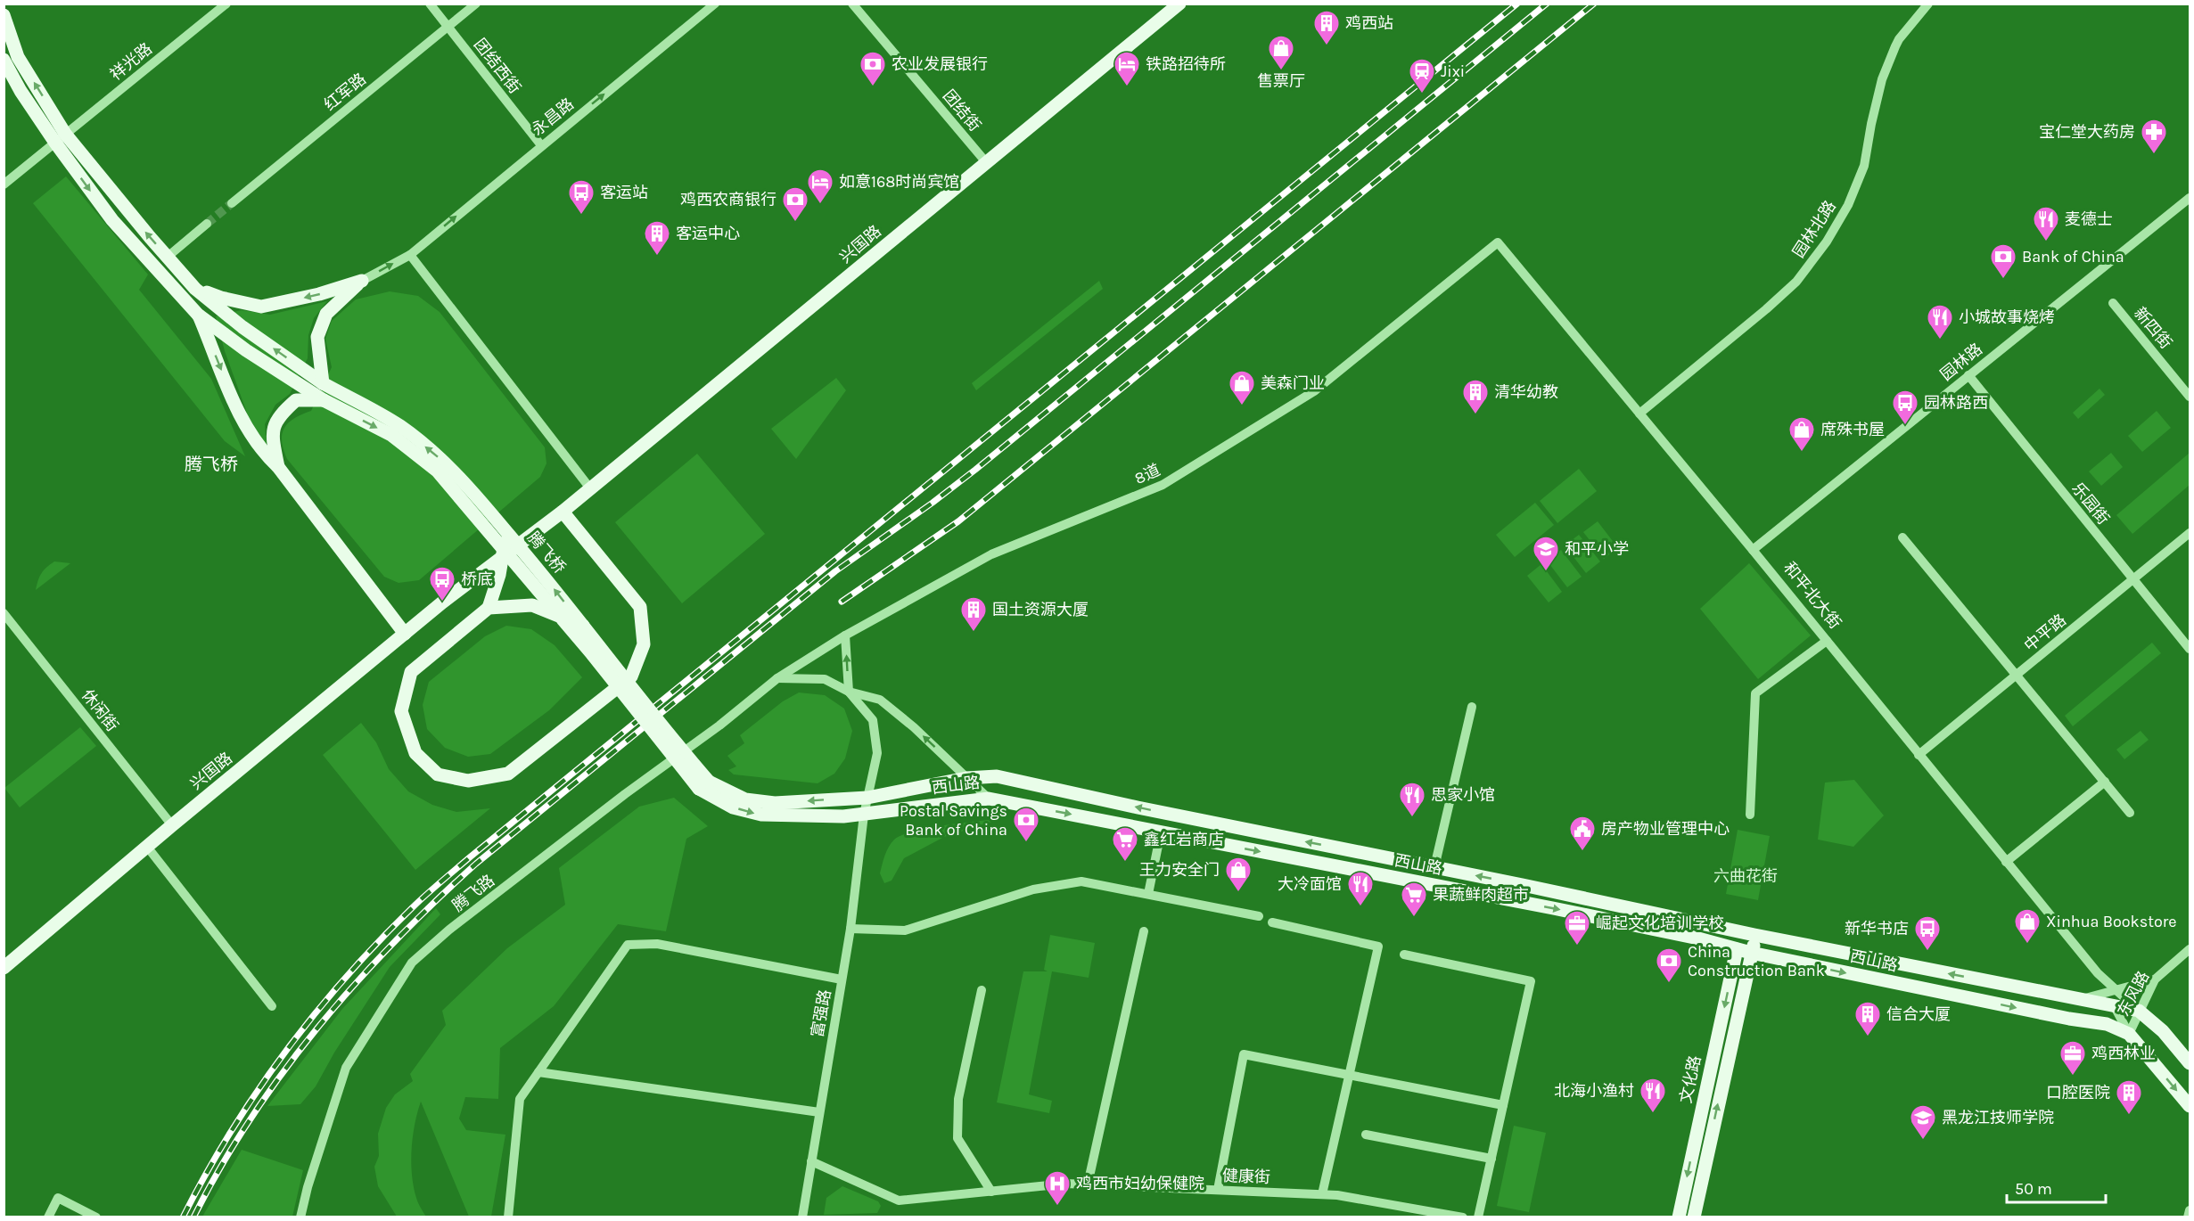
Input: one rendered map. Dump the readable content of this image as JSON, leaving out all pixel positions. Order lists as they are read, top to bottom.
{
  "streets": {
    "main road": [
      "兴国路",
      "腾飞桥",
      "和平北大街",
      "西山路",
      "文化路"
    ],
    "street": [
      "祥光路",
      "团结西街",
      "红军路",
      "团结街",
      "永昌路",
      "园林北路",
      "新四街",
      "园林路",
      "8道",
      "乐园街",
      "中平路",
      "休闲街",
      "腾飞路",
      "东风路",
      "富强路",
      "健康街"
    ]
  },
  "crossings": [
    ["祥光路", "腾飞桥"],
    ["团结西街", "红军路"],
    ["团结西街", "永昌路"],
    ["团结街", "兴国路"],
    ["园林北路", "和平北大街"],
    ["兴国路", "休闲街"],
    ["园林路", "乐园街"],
    ["园林路", "和平北大街"],
    ["8道", "和平北大街"],
    ["8道", "腾飞路"],
    ["乐园街", "中平路"],
    ["腾飞桥", "西山路"],
    ["和平北大街", "中平路"],
    ["和平北大街", "西山路"],
    ["和平北大街", "东风路"],
    ["西山路", "东风路"],
    ["西山路", "富强路"],
    ["西山路", "文化路"],
    ["富强路", "健康街"]
  ],
  "one_way": ["永昌路"],
  "districts": ["腾飞桥"],
  "parks": ["六曲花街"],
  "places": {
    "building": [
      "鸡西站",
      "客运中心",
      "清华幼教",
      "国土资源大厦",
      "信合大厦",
      "口腔医院"
    ],
    "shop": [
      "售票厅",
      "美森门业",
      "席殊书屋",
      "王力安全门",
      "Xinhua Bookstore"
    ],
    "bank": [
      "农业发展银行",
      "鸡西农商银行",
      "Bank of China",
      "Postal Savings Bank of China",
      "China Construction Bank"
    ],
    "hotel": ["铁路招待所", "如意168时尚宾馆"],
    "station": ["Jixi"],
    "pharmacy": ["宝仁堂大药房"],
    "bus stop": [
      "客运站",
      "园林路西",
      "桥底",
      "新华书店"
    ],
    "restaurant": [
      "麦德士",
      "小城故事烧烤",
      "思家小馆",
      "大冷面馆",
      "北海小渔村"
    ],
    "school or university": ["和平小学", "黑龙江技师学院"],
    "public building": ["房产物业管理中心"],
    "supermarket": ["鑫红岩商店", "果蔬鲜肉超市"],
    "office": ["崛起文化培训学校", "鸡西林业"],
    "hospital": ["鸡西市妇幼保健院"]
  },
  "scale_bar": "50 m"
}
